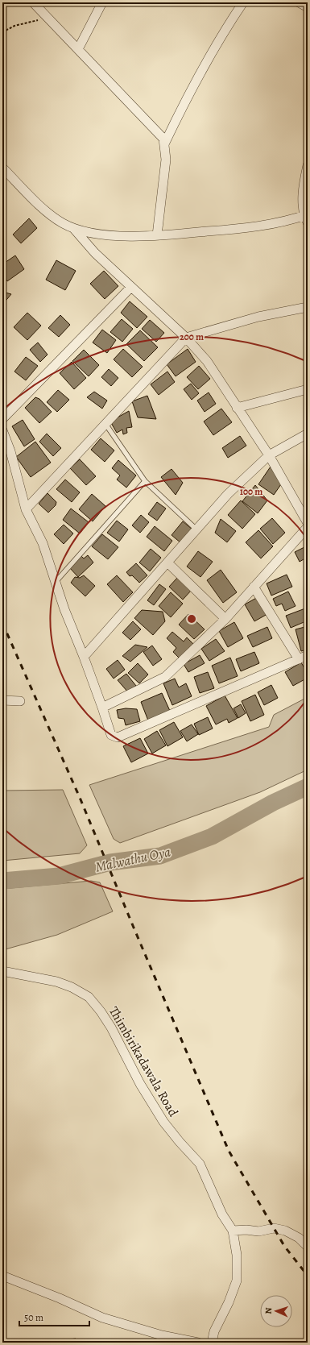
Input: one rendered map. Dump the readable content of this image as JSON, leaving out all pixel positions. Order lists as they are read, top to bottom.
{
  "streets": {
    "street": ["Thimbirikadawala Road"]
  },
  "water": ["Malwathu Oya"],
  "scale_bar": "50 m",
  "north": "left",
  "rings": ["200 m", "100 m"]
}
